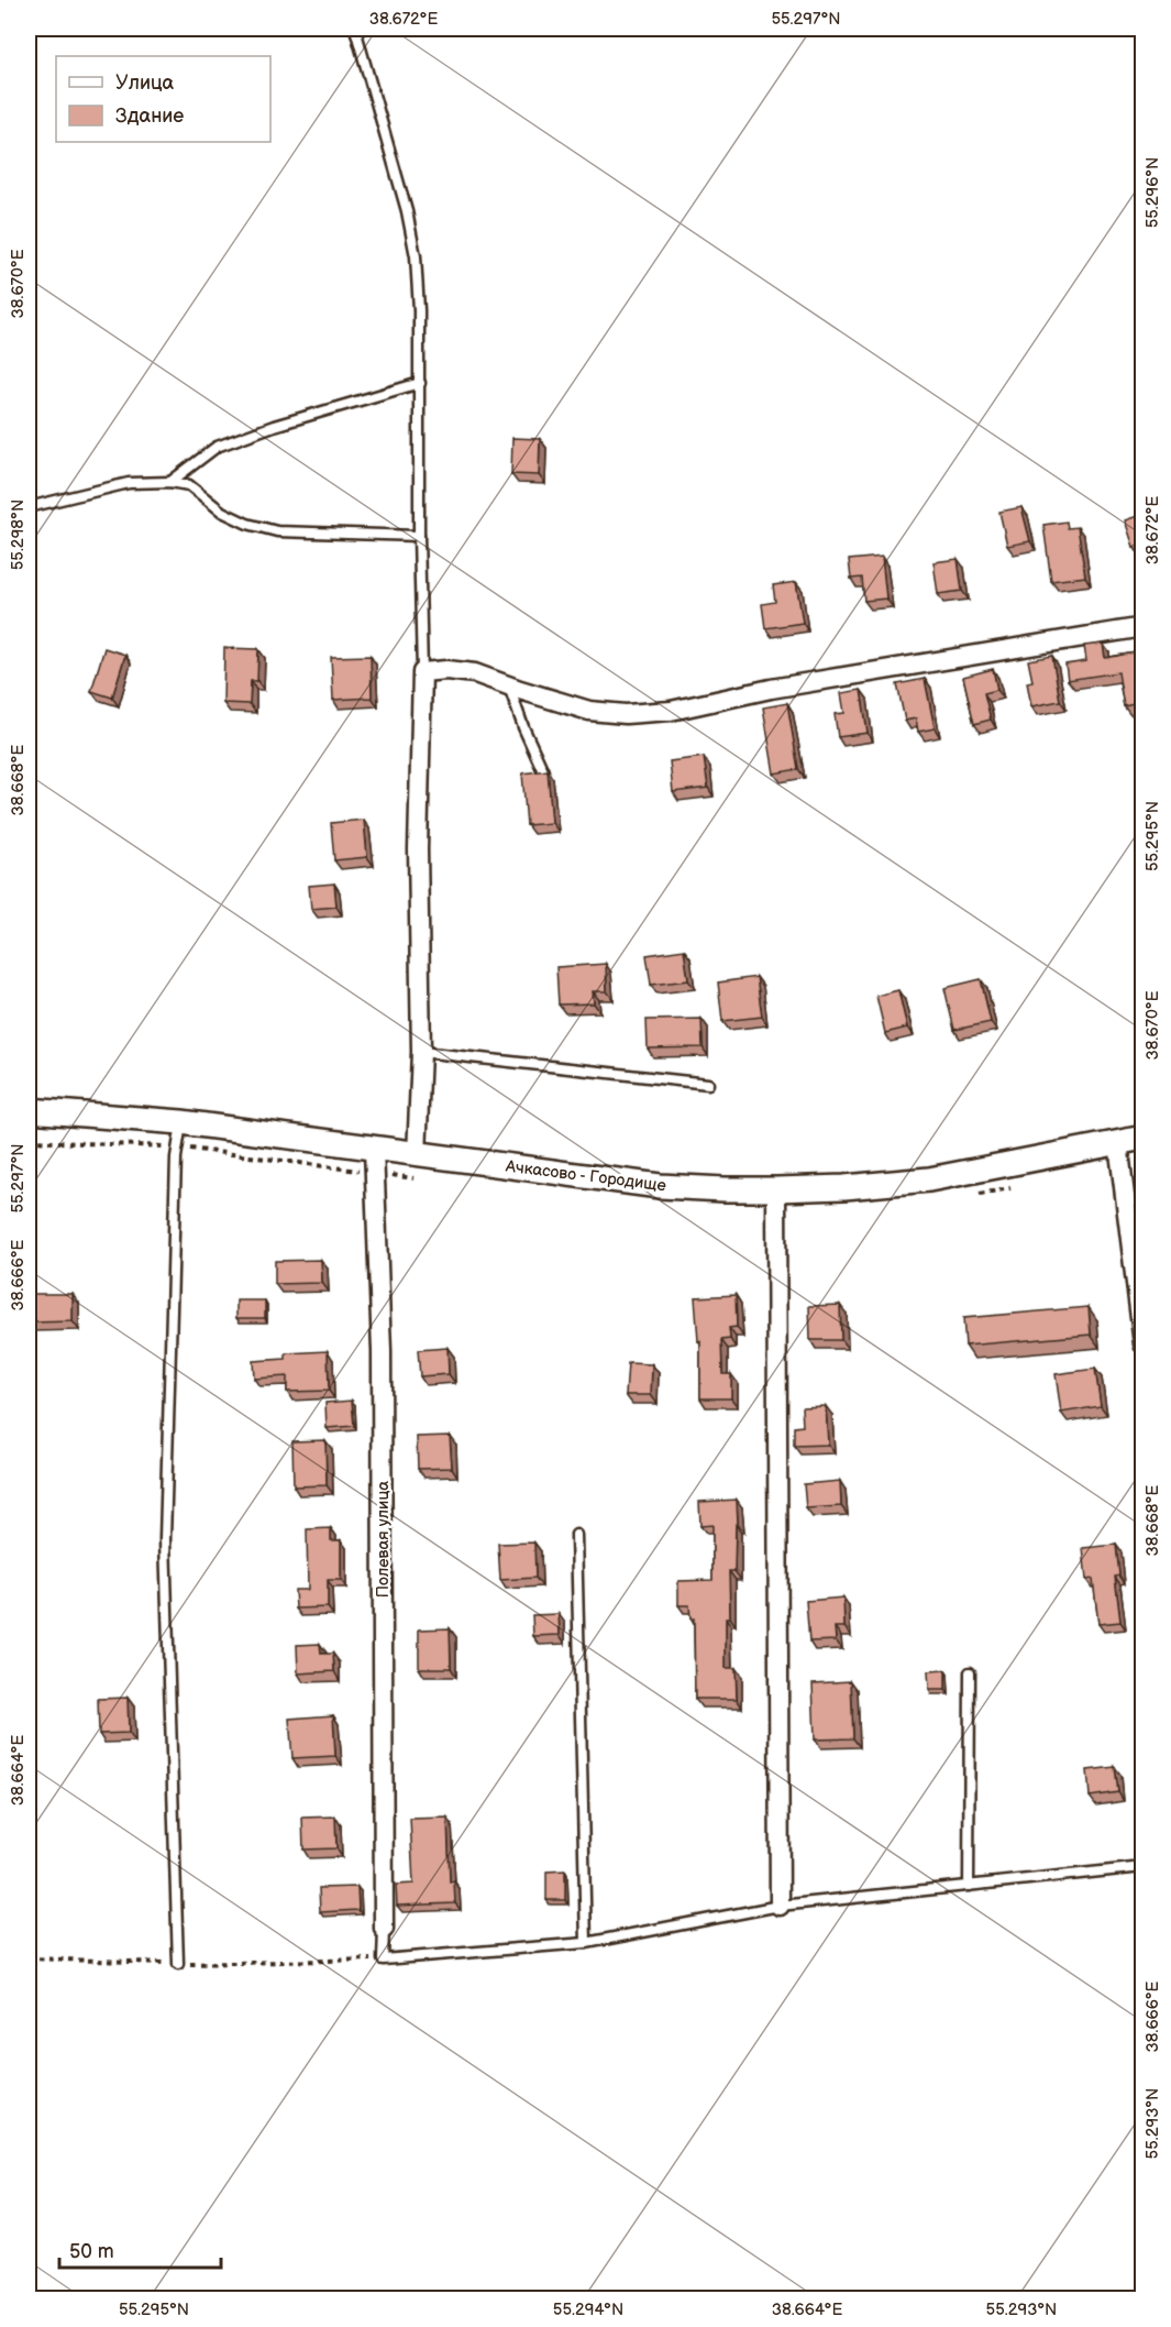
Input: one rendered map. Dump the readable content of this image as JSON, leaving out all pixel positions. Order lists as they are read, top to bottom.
{
  "streets": {
    "street": ["Ачкасово - Городище", "Полевая улица"]
  },
  "crossings": [
    ["Ачкасово - Городище", "Полевая улица"]
  ],
  "legend": ["Улица", "Здание"],
  "scale_bar": "50 m",
  "coordinates": [
    "38.672°E",
    "55.297°N",
    "55.296°N",
    "38.670°E",
    "55.298°N",
    "38.668°E",
    "55.295°N",
    "38.666°E",
    "38.664°E",
    "55.293°N",
    "55.294°N"
  ]
}
